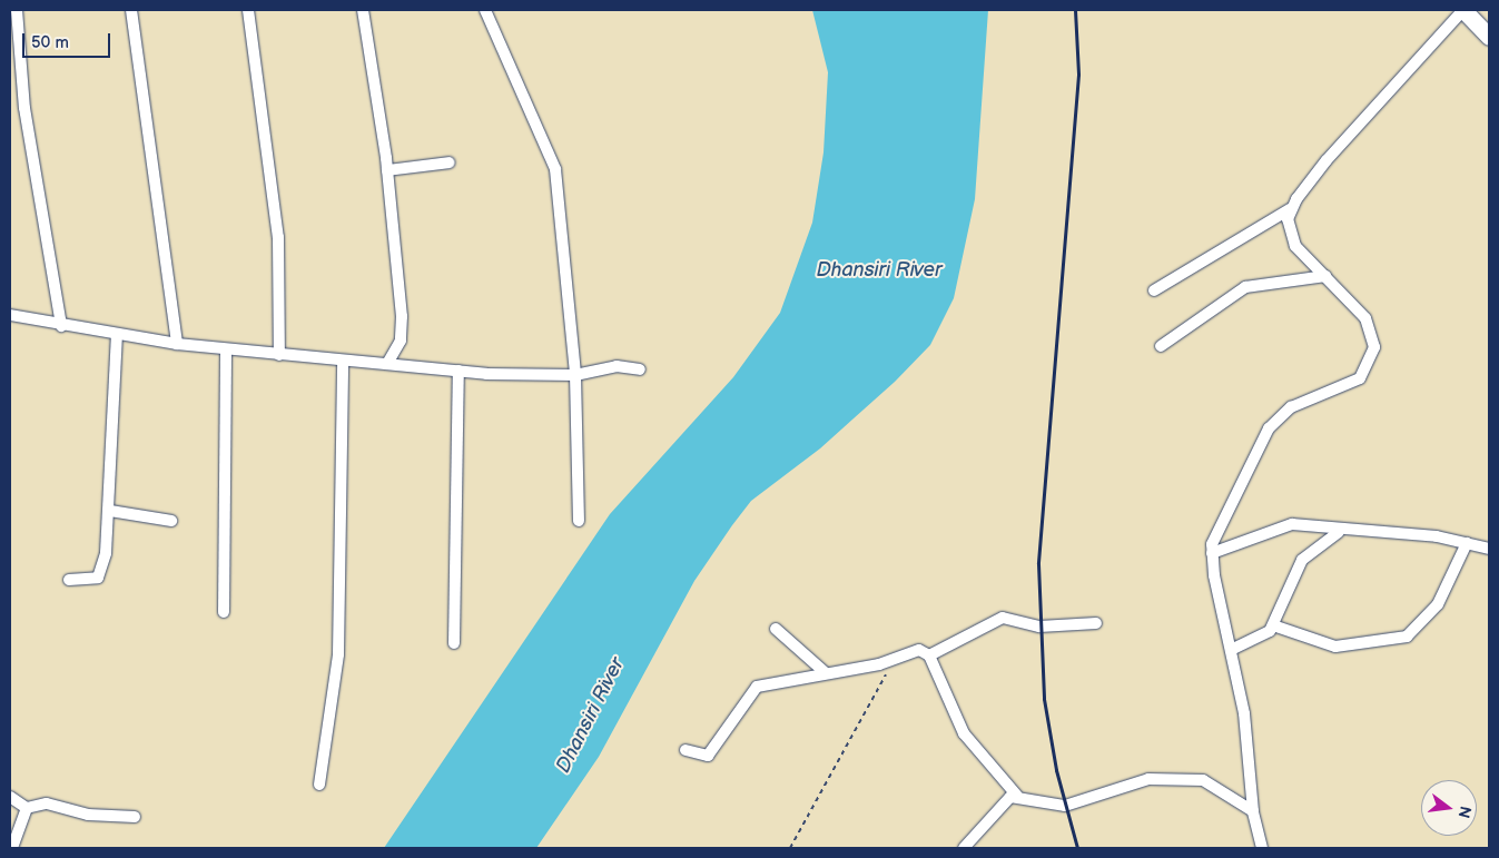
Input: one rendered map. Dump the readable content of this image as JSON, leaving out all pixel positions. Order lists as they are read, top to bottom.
{
  "water": ["Dhansiri River"],
  "scale_bar": "50 m",
  "north": "right"
}
